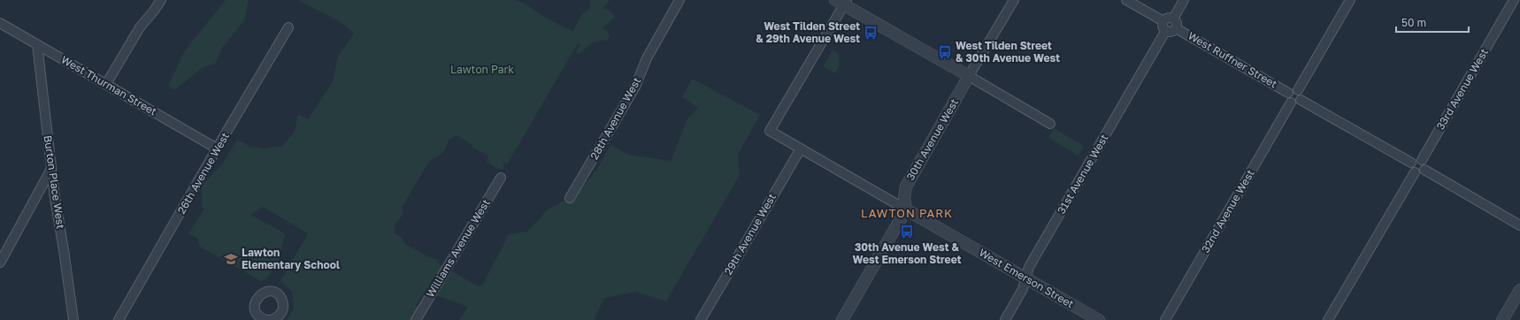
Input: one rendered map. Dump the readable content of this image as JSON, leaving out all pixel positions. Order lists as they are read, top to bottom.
{
  "streets": {
    "street": [
      "West Ruffner Street",
      "West Thurman Street",
      "33rd Avenue West",
      "28th Avenue West",
      "30th Avenue West",
      "26th Avenue West",
      "31st Avenue West",
      "Burton Place West",
      "32nd Avenue West",
      "29th Avenue West",
      "Williams Avenue West",
      "West Emerson Street"
    ]
  },
  "crossings": [
    ["West Ruffner Street", "31st Avenue West"],
    ["West Ruffner Street", "32nd Avenue West"],
    ["West Thurman Street", "26th Avenue West"],
    ["West Thurman Street", "Burton Place West"],
    ["30th Avenue West", "West Emerson Street"],
    ["31st Avenue West", "West Emerson Street"],
    ["29th Avenue West", "West Emerson Street"]
  ],
  "districts": ["LAWTON PARK"],
  "parks": ["Lawton Park"],
  "places": {
    "bus stop": ["West Tilden Street & 29th Avenue West", "West Tilden Street & 30th Avenue West", "30th Avenue West & West Emerson Street"],
    "school or university": ["Lawton Elementary School"]
  },
  "scale_bar": "50 m"
}
